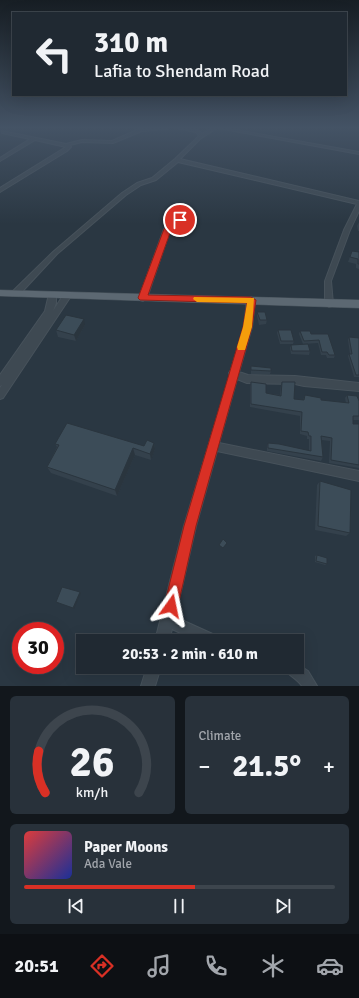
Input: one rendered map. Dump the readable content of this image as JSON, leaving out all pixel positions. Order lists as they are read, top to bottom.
{
  "page": {
    "turn": ["310 m", "Lafia to Shendam Road"],
    "limit": "30",
    "trip": "20:53 · 2 min · 610 m",
    "tile": "Climate",
    "heat": ["−", "21.5°", "+"],
    "song": ["Paper Moons", "Ada Vale"],
    "tabs": "20:51",
    "gauge": ["26", "km/h"]
  }
}
